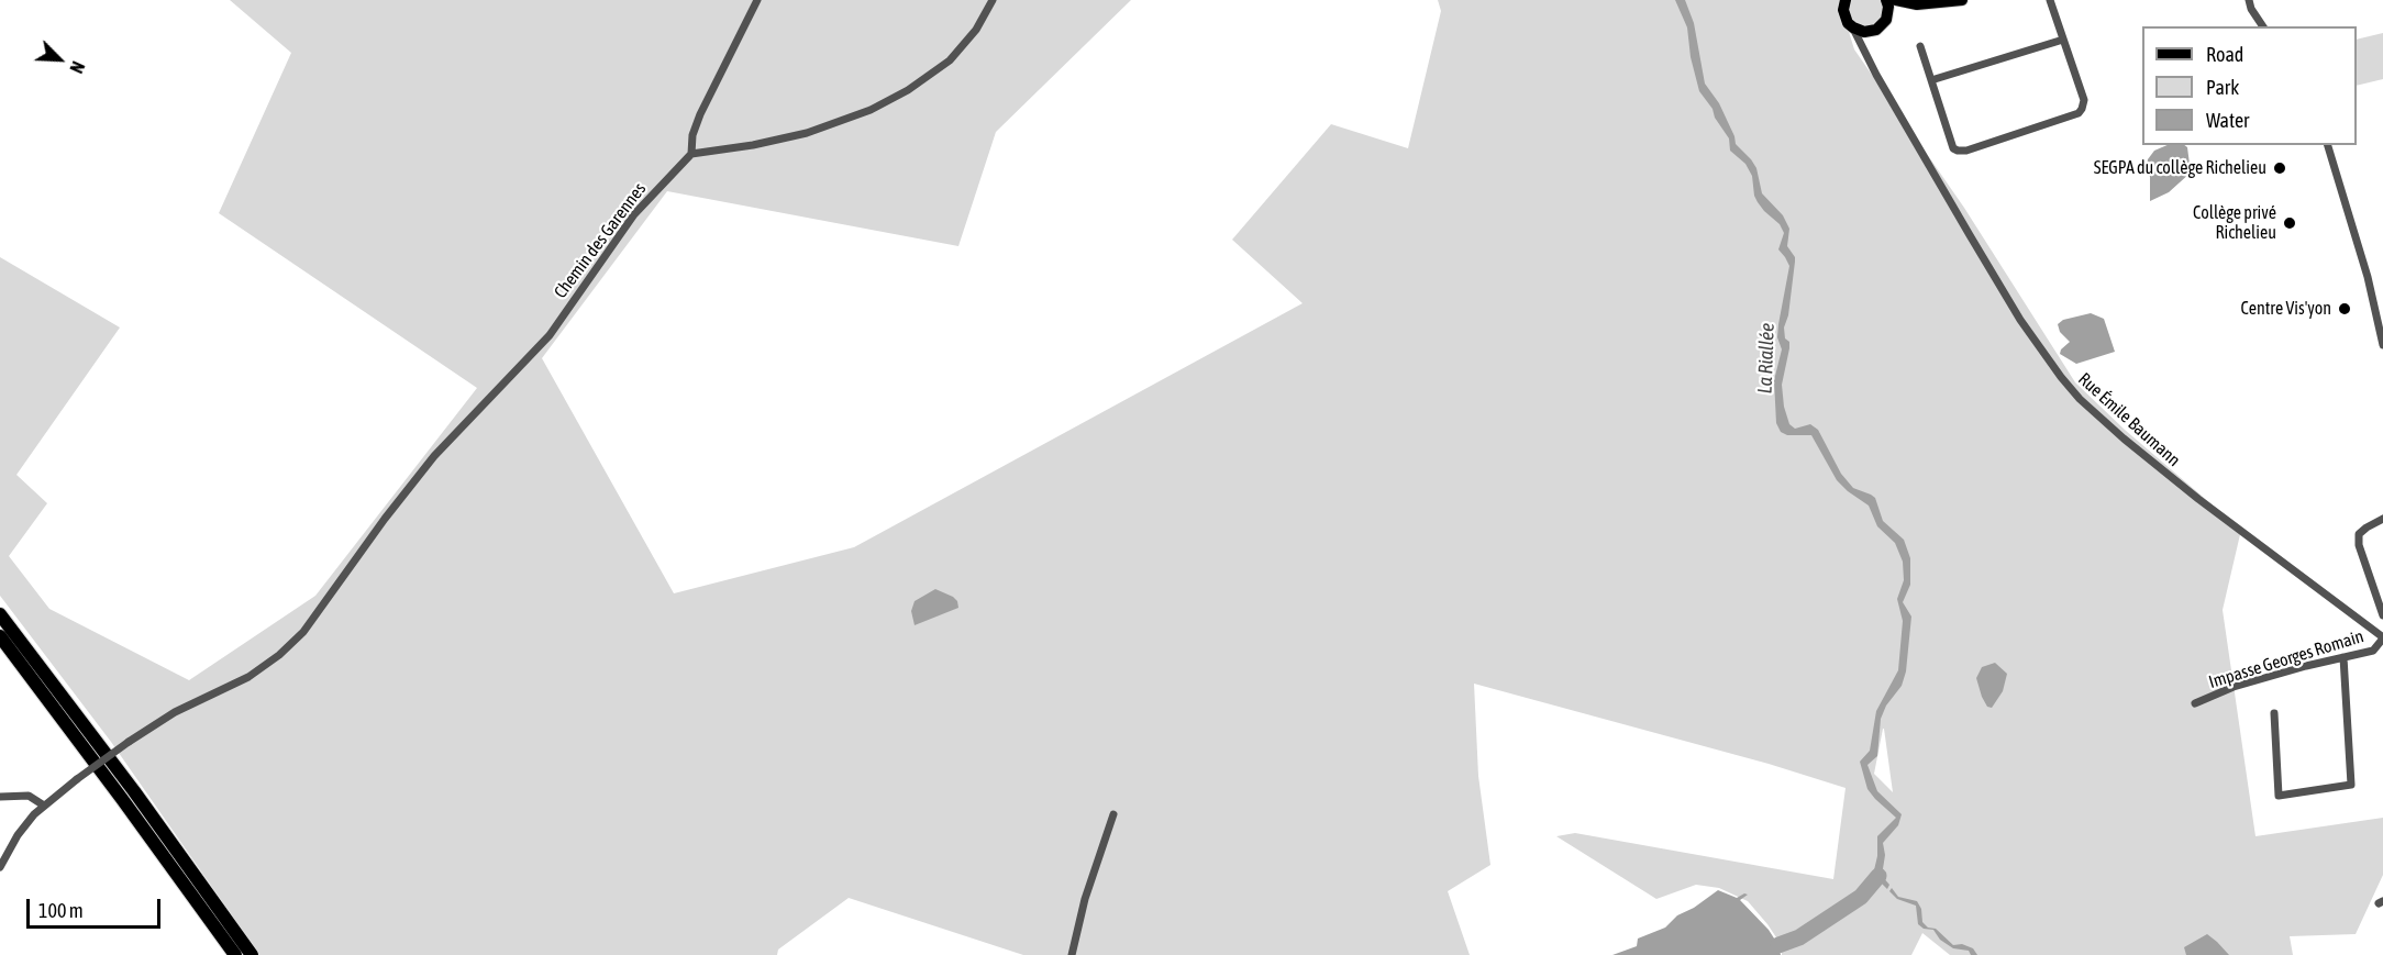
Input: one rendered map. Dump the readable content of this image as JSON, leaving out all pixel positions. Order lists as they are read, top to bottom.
{
  "streets": {
    "street": ["Chemin des Garennes", "Rue Émile Baumann", "Impasse Georges Romain"]
  },
  "crossings": [
    ["Rue Émile Baumann", "Impasse Georges Romain"]
  ],
  "water": ["La Riallée"],
  "places": ["SEGPA du collège Richelieu", "Collège privé Richelieu", "Centre Vis'yon"],
  "legend": ["Road", "Park", "Water"],
  "scale_bar": "100 m",
  "north": "bottom right"
}
